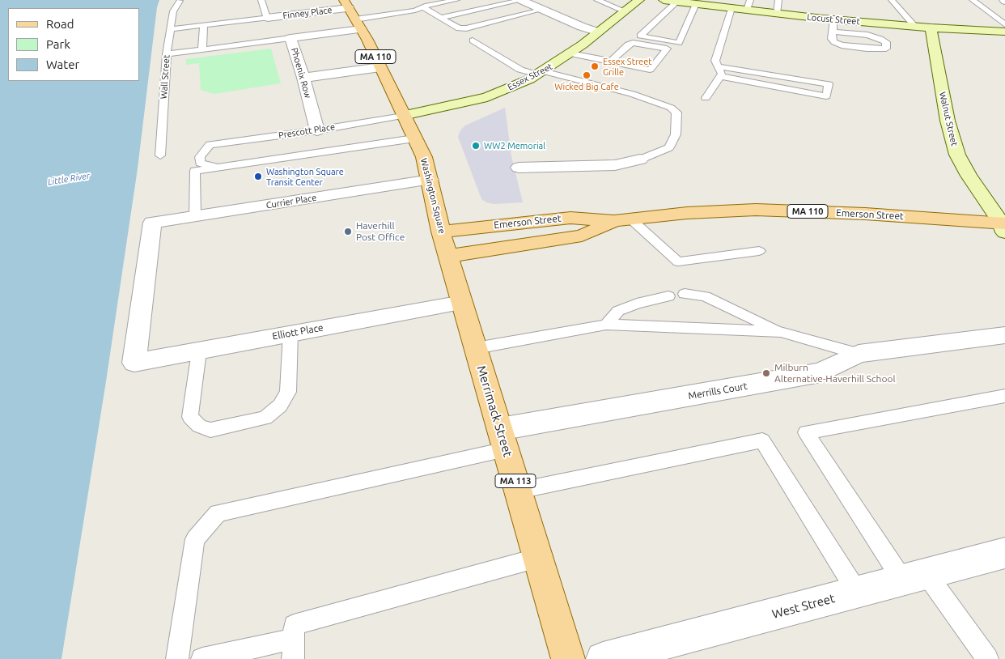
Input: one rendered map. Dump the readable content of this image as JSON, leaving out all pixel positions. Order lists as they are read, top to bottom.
{
  "streets": {
    "main road": [
      "Locust Street",
      "MA 110",
      "Essex Street",
      "Walnut Street",
      "Washington Square",
      "Emerson Street",
      "Merrimack Street",
      "MA 113"
    ],
    "street": [
      "Finney Place",
      "Phoenix Row",
      "Currier Place",
      "Elliott Place",
      "Merrills Court",
      "West Street"
    ],
    "lane": ["Wall Street", "Prescott Place"]
  },
  "crossings": [
    ["Finney Place", "MA 110"],
    ["Locust Street", "Walnut Street"],
    ["MA 110", "Phoenix Row"],
    ["MA 110", "Essex Street"],
    ["MA 110", "Prescott Place"],
    ["MA 110", "Washington Square"],
    ["Phoenix Row", "Prescott Place"],
    ["Essex Street", "Prescott Place"],
    ["Essex Street", "Washington Square"],
    ["Walnut Street", "Emerson Street"],
    ["Prescott Place", "Washington Square"],
    ["Washington Square", "Currier Place"],
    ["Washington Square", "Emerson Street"],
    ["Washington Square", "Merrimack Street"],
    ["Currier Place", "Elliott Place"],
    ["Emerson Street", "Merrimack Street"],
    ["Elliott Place", "Merrimack Street"],
    ["Merrills Court", "Merrimack Street"]
  ],
  "water": ["Little River"],
  "places": [
    "Essex Street Grille",
    "Wicked Big Cafe",
    "WW2 Memorial",
    "Washington Square Transit Center",
    "Haverhill Post Office",
    "Milburn Alternative-Haverhill School"
  ],
  "legend": ["Road", "Park", "Water"]
}
